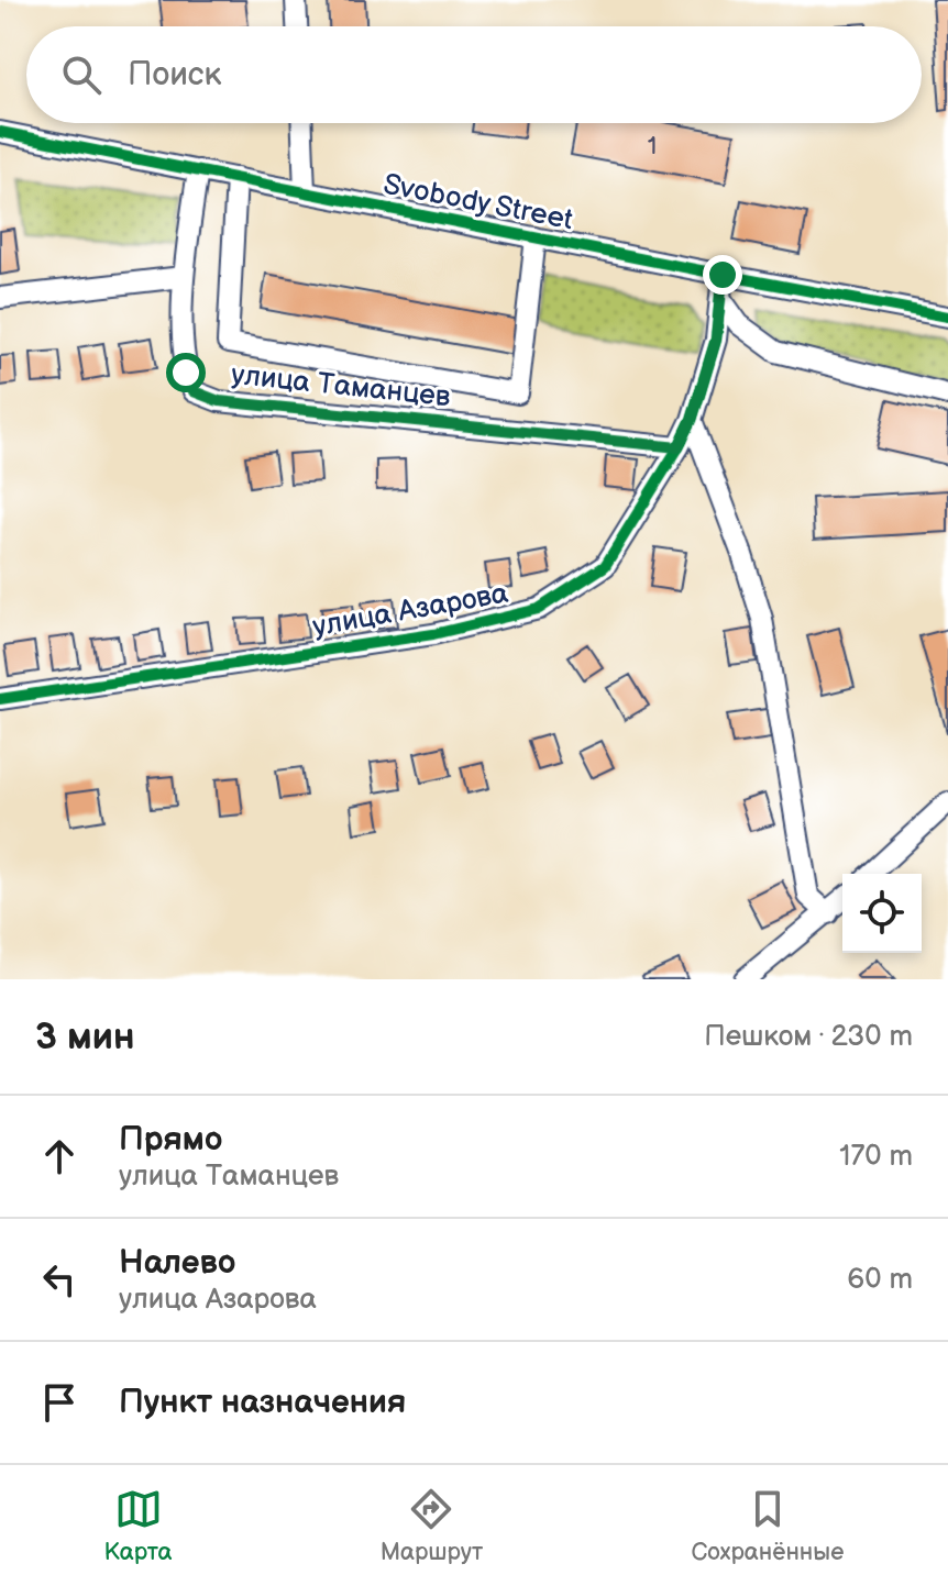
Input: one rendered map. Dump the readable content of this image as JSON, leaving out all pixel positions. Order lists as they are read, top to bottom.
{
  "streets": {
    "street": ["Svobody Street", "улица Таманцев", "улица Азарова"]
  },
  "crossings": [
    ["Svobody Street", "улица Таманцев"],
    ["Svobody Street", "улица Азарова"],
    ["улица Таманцев", "улица Азарова"]
  ],
  "house_numbers": ["1"],
  "page": {
    "search": "Поиск",
    "heading": ["3 мин", "Пешком · 230 m"],
    "list": [
      ["Прямо", "улица Таманцев", "170 m"],
      ["Налево", "улица Азарова", "60 m"],
      "Пункт назначения"
    ],
    "nav": ["Карта", "Маршрут", "Сохранённые"]
  }
}
